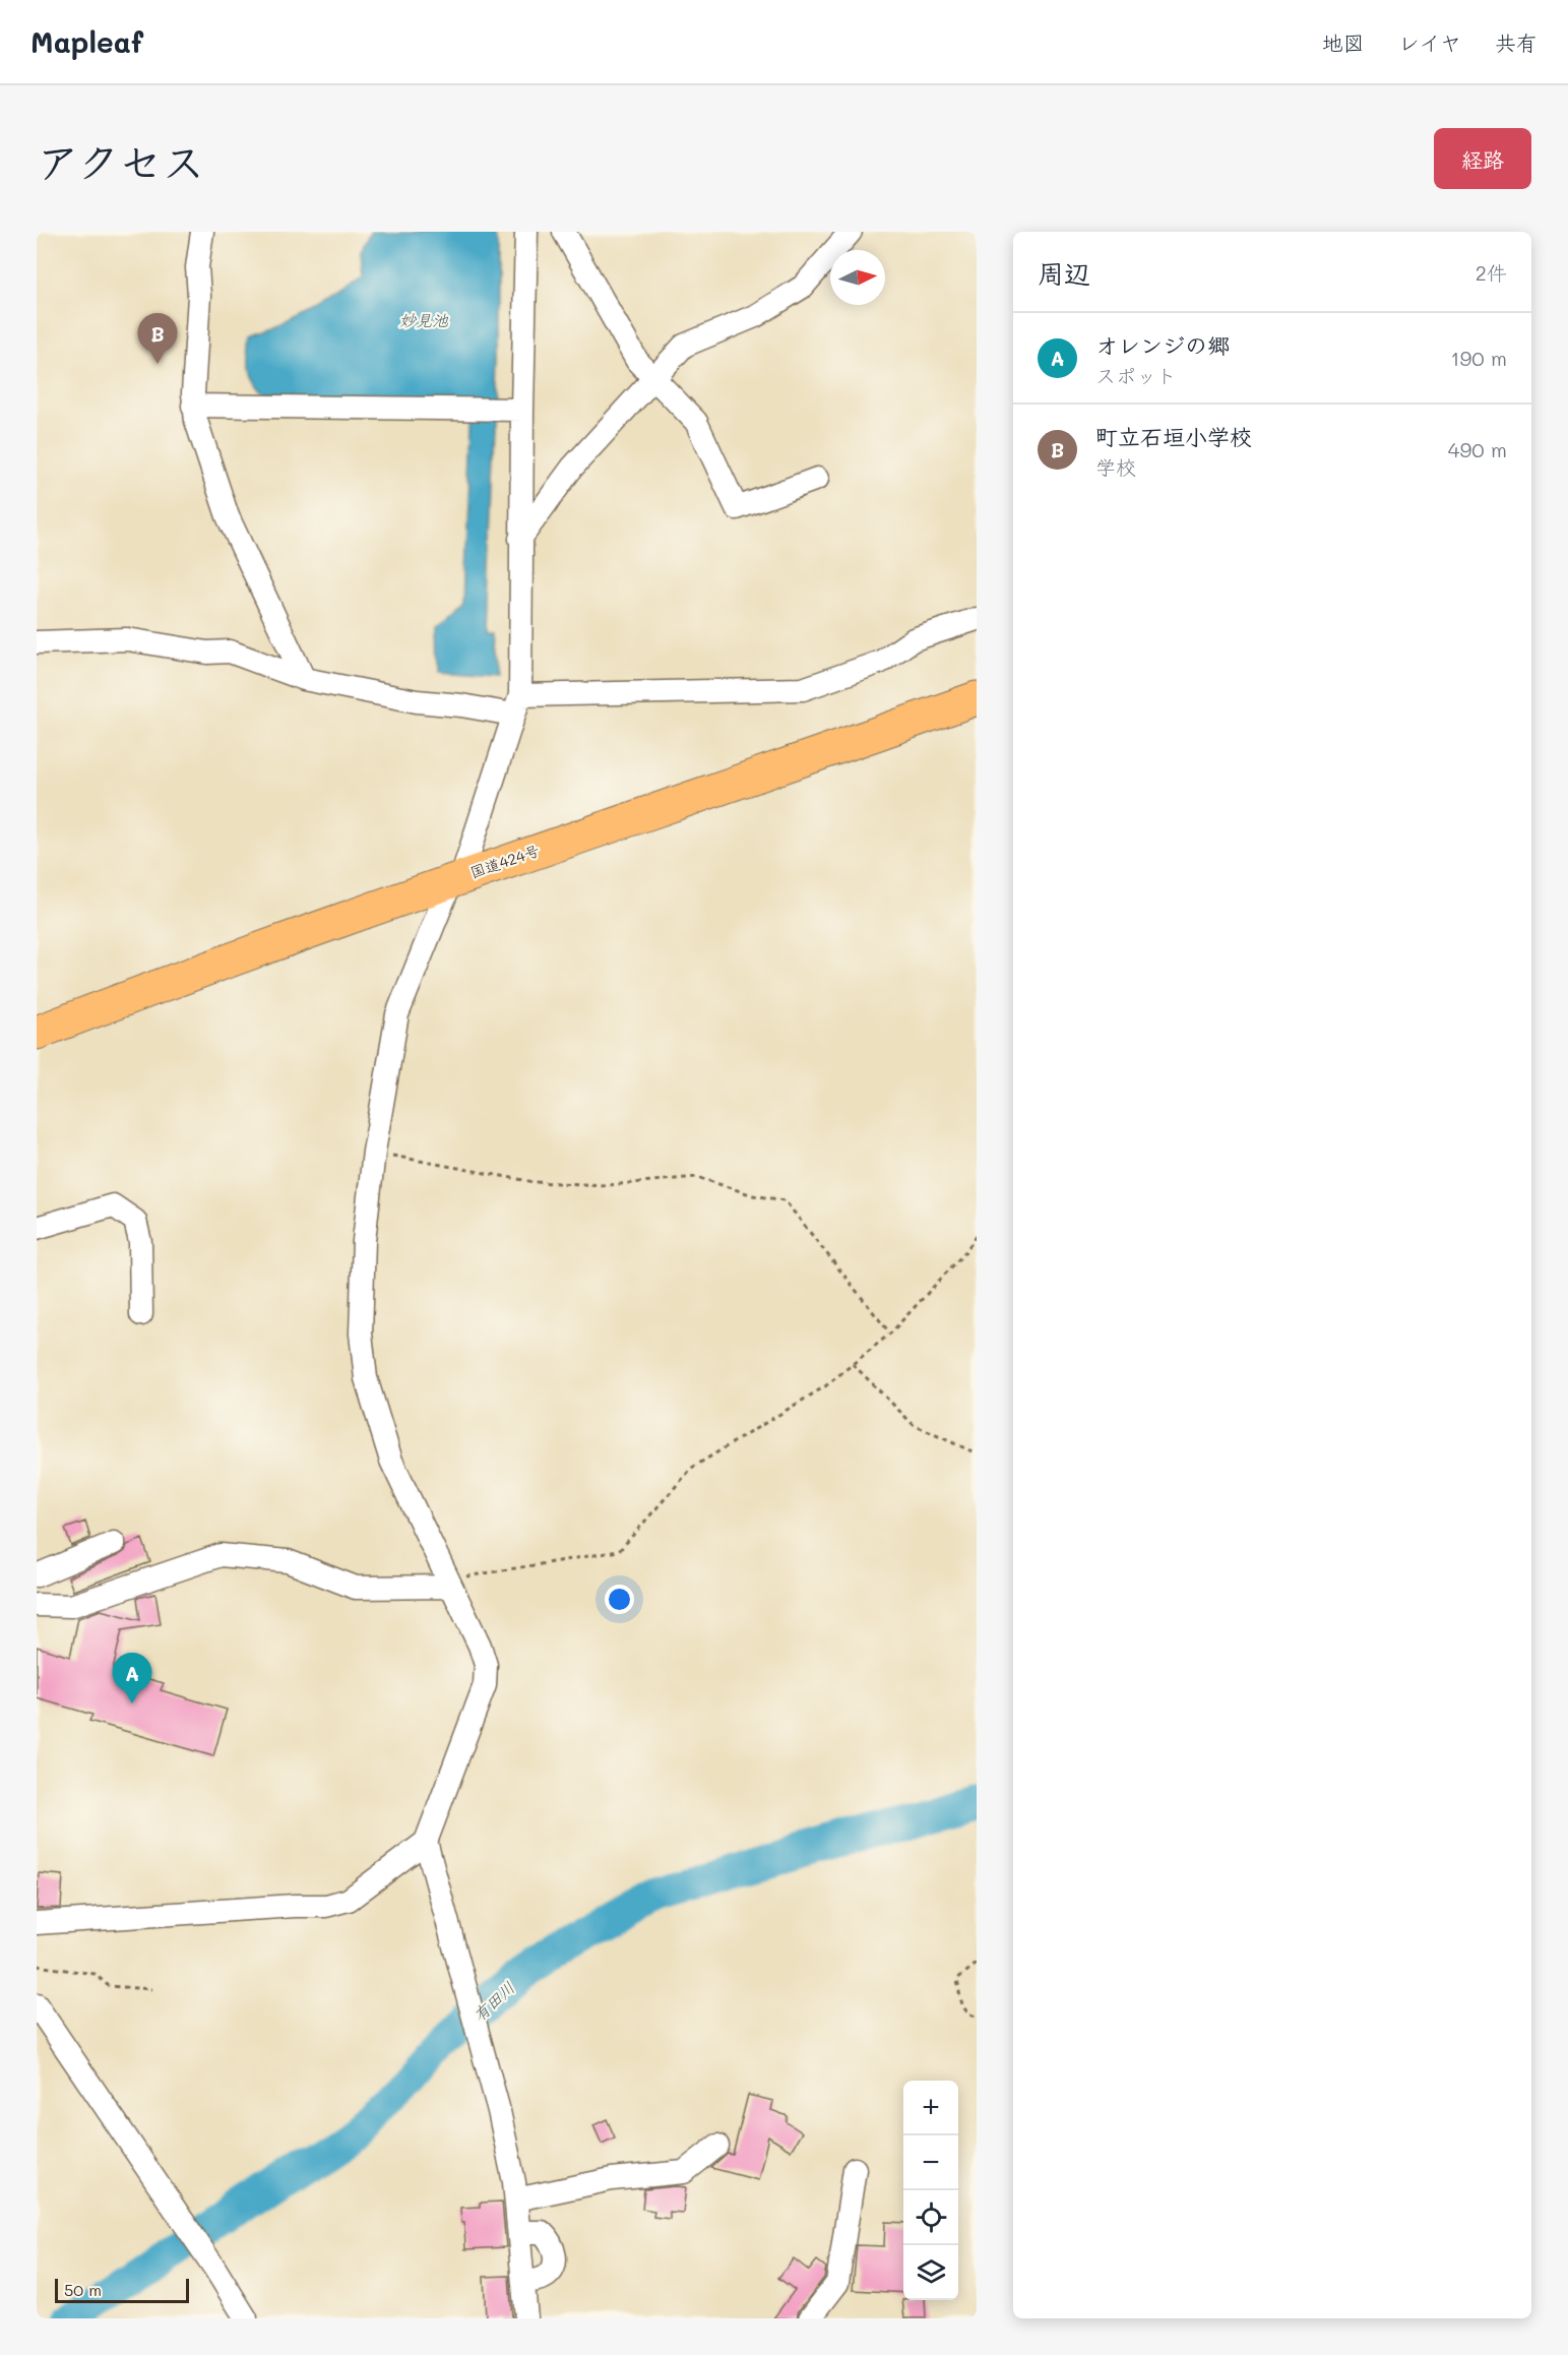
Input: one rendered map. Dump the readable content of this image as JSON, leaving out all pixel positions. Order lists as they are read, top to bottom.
{
  "streets": {
    "highway": ["国道424号"]
  },
  "water": ["妙見池", "有田川"],
  "scale_bar": "50 m",
  "north": "right",
  "page": {
    "header": "Mapleaf",
    "nav": ["地図", "レイヤ", "共有"],
    "title": "アクセス",
    "buttons": "経路",
    "heading": ["周辺", "2件"],
    "list": [
      {
        "mark": "A",
        "name": "オレンジの郷",
        "note": "スポット",
        "value": "190 m"
      },
      {
        "mark": "B",
        "name": "町立石垣小学校",
        "note": "学校",
        "value": "490 m"
      }
    ],
    "pins": ["B", "A"],
    "map_buttons": ["+", "−"],
    "scale": "50 m"
  }
}
